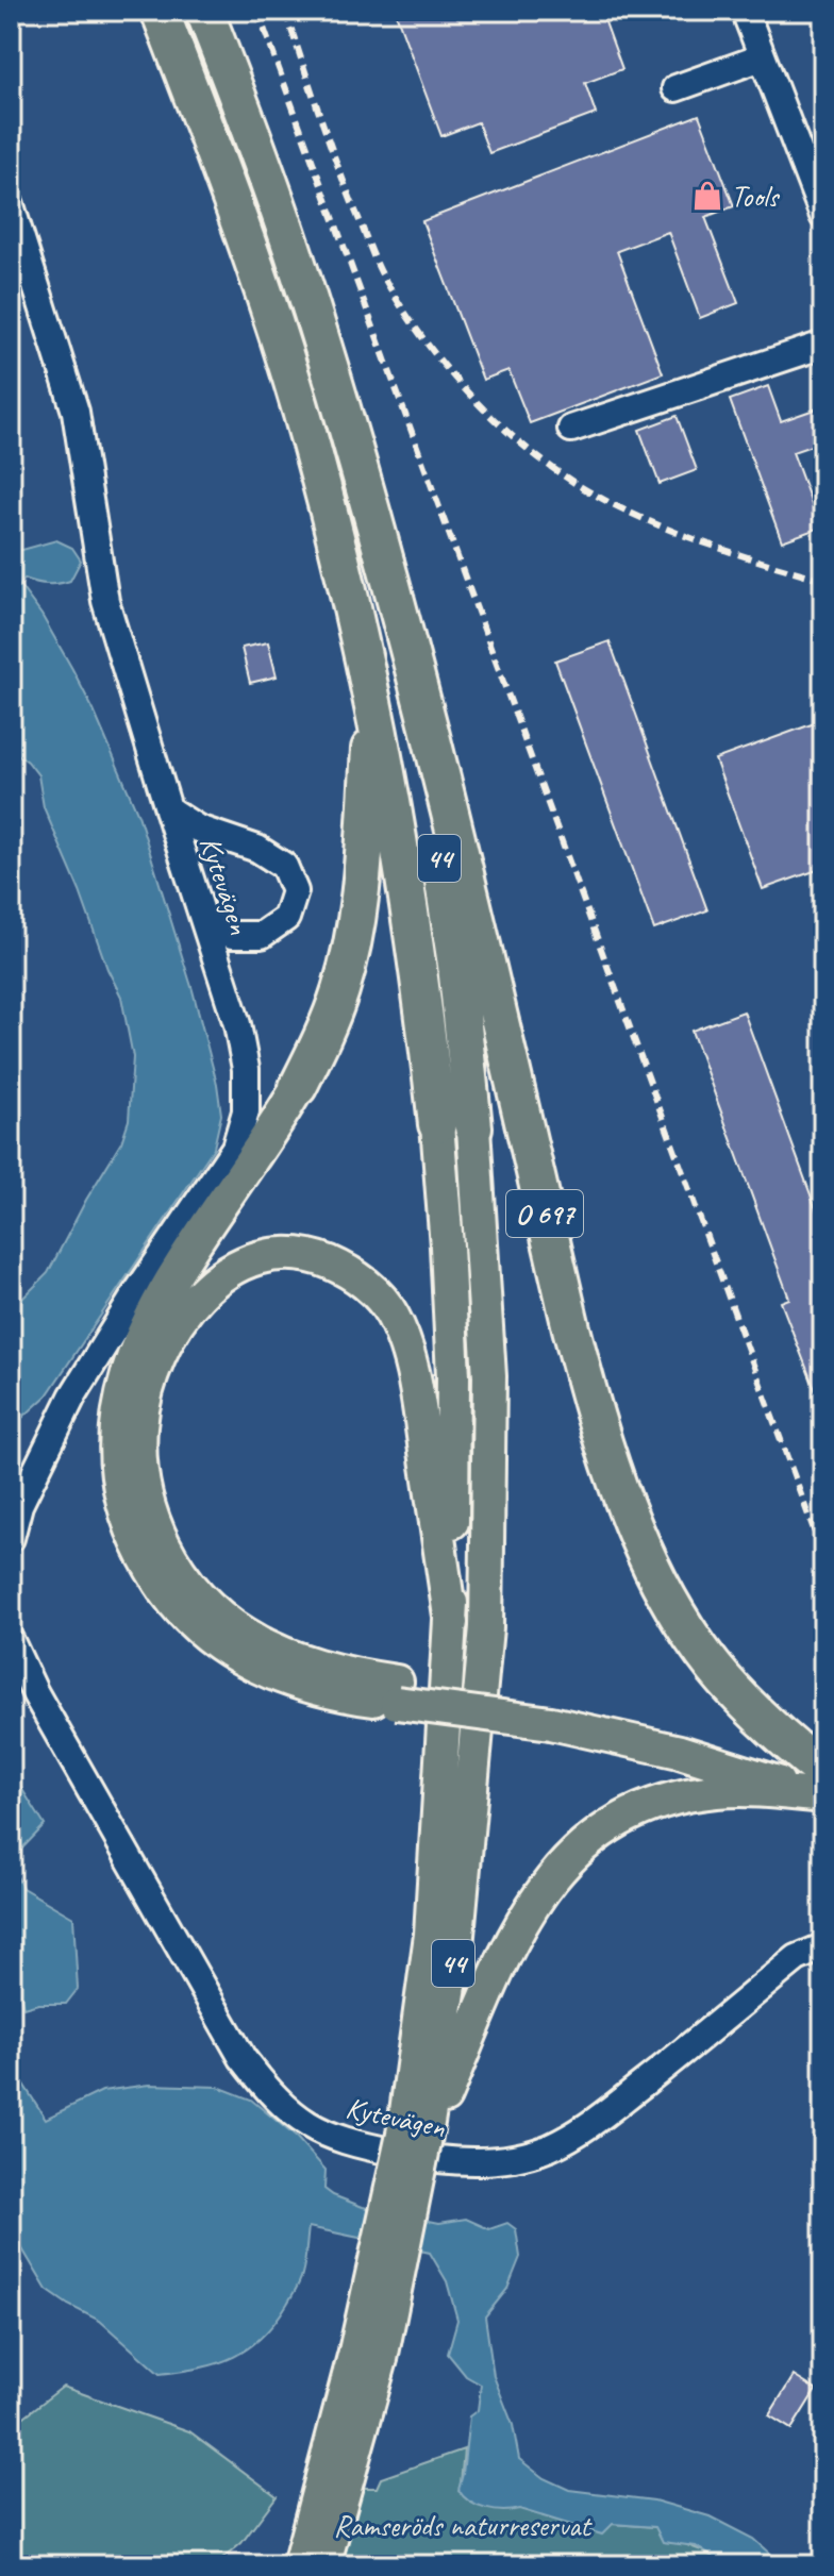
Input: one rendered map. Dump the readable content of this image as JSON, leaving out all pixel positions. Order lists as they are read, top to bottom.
{
  "streets": {
    "highway": ["44", "O 697"],
    "street": ["Kytevägen"]
  },
  "crossings": [
    ["44", "O 697"]
  ],
  "parks": ["Ramseröds naturreservat"],
  "places": {
    "shop": ["Tools"]
  }
}
